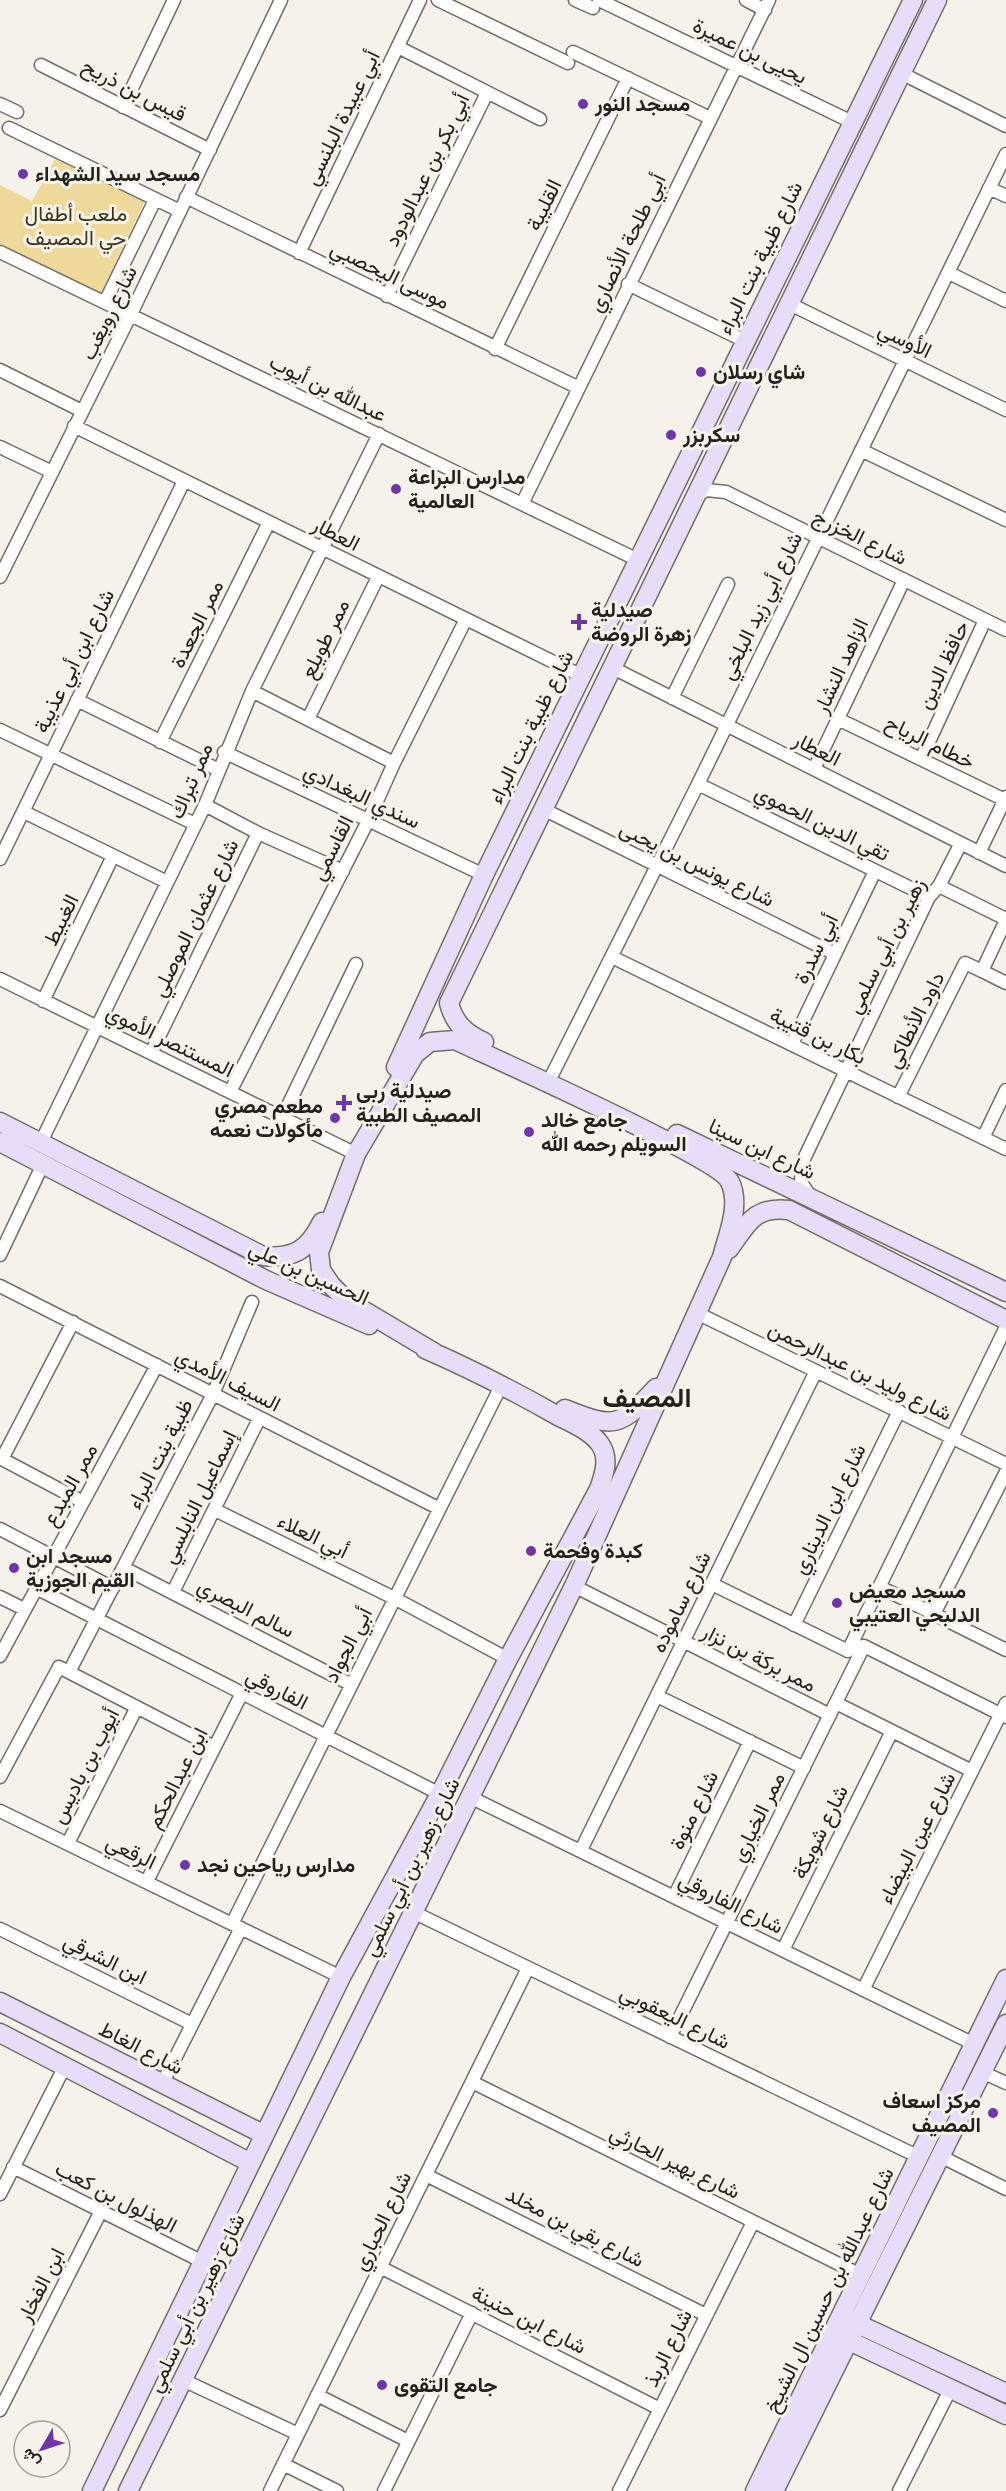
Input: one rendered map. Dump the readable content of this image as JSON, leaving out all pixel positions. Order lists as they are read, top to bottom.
{
  "streets": {
    "street": [
      "يحيى بن عميرة",
      "قيس بن ذريح",
      "أبي عبيدة البلنسي",
      "أبي بكر بن عبدالودود",
      "القليبة",
      "أبي طلحة الأنصاري",
      "شارع ظبية بنت البراء",
      "موسى اليحصبي",
      "شارع رويغب",
      "الأوسي",
      "عبدالله بن أيوب",
      "العطار",
      "شارع الخزرج",
      "شارع أبي زيد البلخي",
      "ممر الجعدة",
      "ممر طويلع",
      "شارع ابن أبي عذيبة",
      "حافظ الدين",
      "الزاهد النشار",
      "خطام الرياح",
      "ممر تبراك",
      "سندي البغدادي",
      "تقي الدين الحموي",
      "القاسمي",
      "شارع يونس بن يحىى",
      "شارع عثمان الموصلي",
      "الغبيط",
      "زهير بن أبي سلمي",
      "أبي سدرة",
      "داود الأنطاكي",
      "بكار بن قتيبة",
      "المستنصر الأموي",
      "شارع ابن سينا",
      "الحسين بن علي",
      "شارع وليد بن عبدالرحمن",
      "السيف الأمدي",
      "ظبية بنت البراء",
      "ممر المبدع",
      "إسماعيل النابلسي",
      "شارع ابن الديناري",
      "أبي العلاء",
      "شارع ساموده",
      "سالم البصري",
      "أبي الجواد",
      "ممر بركة بن نزار",
      "الفاروقي",
      "أيوب بن باديس",
      "ابن عبدالحكم",
      "شارع منوة",
      "ممر الخياري",
      "شارع شويكة",
      "شارع عين البيضاء",
      "الرقعي",
      "شارع زهير بن أبي سلمي",
      "شارع الفاروقي",
      "ابن الشرقي",
      "شارع اليعقوبي",
      "شارع الغاط",
      "شارع بهير الحارثي",
      "الهذلول بن كعب",
      "شارع الحباري",
      "شارع بقي بن مخلد",
      "ابن الفخار",
      "شارع عبدالله بن حسين ال الشيخ",
      "شارع ابن حنينة",
      "شارع الربذ"
    ]
  },
  "crossings": [
    ["يحيى بن عميرة", "أبي طلحة الأنصاري"],
    ["يحيى بن عميرة", "شارع ظبية بنت البراء"],
    ["قيس بن ذريح", "شارع رويغب"],
    ["أبي عبيدة البلنسي", "موسى اليحصبي"],
    ["أبي بكر بن عبدالودود", "موسى اليحصبي"],
    ["القليبة", "موسى اليحصبي"],
    ["أبي طلحة الأنصاري", "موسى اليحصبي"],
    ["أبي طلحة الأنصاري", "عبدالله بن أيوب"],
    ["شارع ظبية بنت البراء", "عبدالله بن أيوب"],
    ["شارع ظبية بنت البراء", "العطار"],
    ["شارع ظبية بنت البراء", "سندي البغدادي"],
    ["شارع ظبية بنت البراء", "المستنصر الأموي"],
    ["شارع ظبية بنت البراء", "الحسين بن علي"],
    ["موسى اليحصبي", "شارع رويغب"],
    ["شارع رويغب", "عبدالله بن أيوب"],
    ["شارع رويغب", "العطار"],
    ["الأوسي", "شارع أبي زيد البلخي"],
    ["عبدالله بن أيوب", "ممر تبراك"],
    ["العطار", "شارع أبي زيد البلخي"],
    ["العطار", "ممر الجعدة"],
    ["العطار", "ممر طويلع"],
    ["العطار", "شارع ابن أبي عذيبة"],
    ["العطار", "الزاهد النشار"],
    ["العطار", "ممر تبراك"],
    ["العطار", "القاسمي"],
    ["العطار", "زهير بن أبي سلمي"],
    ["شارع الخزرج", "شارع أبي زيد البلخي"],
    ["شارع الخزرج", "حافظ الدين"],
    ["شارع الخزرج", "الزاهد النشار"],
    ["شارع أبي زيد البلخي", "تقي الدين الحموي"],
    ["شارع أبي زيد البلخي", "شارع يونس بن يحىى"],
    ["شارع أبي زيد البلخي", "بكار بن قتيبة"],
    ["شارع أبي زيد البلخي", "شارع ابن سينا"],
    ["حافظ الدين", "خطام الرياح"],
    ["الزاهد النشار", "خطام الرياح"],
    ["ممر تبراك", "سندي البغدادي"],
    ["ممر تبراك", "المستنصر الأموي"],
    ["ممر تبراك", "الحسين بن علي"],
    ["سندي البغدادي", "القاسمي"],
    ["تقي الدين الحموي", "زهير بن أبي سلمي"],
    ["تقي الدين الحموي", "أبي سدرة"],
    ["القاسمي", "المستنصر الأموي"],
    ["شارع يونس بن يحىى", "أبي سدرة"],
    ["شارع يونس بن يحىى", "شارع ابن سينا"],
    ["شارع عثمان الموصلي", "المستنصر الأموي"],
    ["الغبيط", "المستنصر الأموي"],
    ["زهير بن أبي سلمي", "بكار بن قتيبة"],
    ["زهير بن أبي سلمي", "شارع ابن سينا"],
    ["أبي سدرة", "بكار بن قتيبة"],
    ["داود الأنطاكي", "بكار بن قتيبة"],
    ["شارع ابن سينا", "شارع زهير بن أبي سلمي"],
    ["الحسين بن علي", "أبي الجواد"],
    ["الحسين بن علي", "شارع زهير بن أبي سلمي"],
    ["شارع وليد بن عبدالرحمن", "شارع ابن الديناري"],
    ["شارع وليد بن عبدالرحمن", "شارع ساموده"],
    ["شارع وليد بن عبدالرحمن", "شارع زهير بن أبي سلمي"],
    ["السيف الأمدي", "ظبية بنت البراء"],
    ["السيف الأمدي", "ممر المبدع"],
    ["السيف الأمدي", "إسماعيل النابلسي"],
    ["السيف الأمدي", "أبي الجواد"],
    ["ظبية بنت البراء", "سالم البصري"],
    ["ظبية بنت البراء", "الفاروقي"],
    ["ممر المبدع", "الفاروقي"],
    ["إسماعيل النابلسي", "أبي العلاء"],
    ["إسماعيل النابلسي", "سالم البصري"],
    ["أبي العلاء", "أبي الجواد"],
    ["أبي العلاء", "شارع زهير بن أبي سلمي"],
    ["شارع ساموده", "ممر بركة بن نزار"],
    ["شارع ساموده", "شارع الفاروقي"],
    ["سالم البصري", "أبي الجواد"],
    ["أبي الجواد", "الفاروقي"],
    ["أبي الجواد", "الرقعي"],
    ["أبي الجواد", "ابن الشرقي"],
    ["أبي الجواد", "شارع الغاط"],
    ["ممر بركة بن نزار", "ممر الخياري"],
    ["ممر بركة بن نزار", "شارع زهير بن أبي سلمي"],
    ["الفاروقي", "ابن عبدالحكم"],
    ["الفاروقي", "شارع زهير بن أبي سلمي"],
    ["أيوب بن باديس", "الرقعي"],
    ["ابن عبدالحكم", "الرقعي"],
    ["شارع منوة", "شارع الفاروقي"],
    ["ممر الخياري", "شارع الفاروقي"],
    ["ممر الخياري", "شارع اليعقوبي"],
    ["شارع شويكة", "شارع الفاروقي"],
    ["شارع عين البيضاء", "شارع الفاروقي"],
    ["الرقعي", "شارع زهير بن أبي سلمي"],
    ["شارع زهير بن أبي سلمي", "شارع الفاروقي"],
    ["شارع زهير بن أبي سلمي", "شارع اليعقوبي"],
    ["شارع زهير بن أبي سلمي", "شارع الغاط"],
    ["شارع زهير بن أبي سلمي", "الهذلول بن كعب"],
    ["شارع الفاروقي", "شارع عبدالله بن حسين ال الشيخ"],
    ["شارع اليعقوبي", "شارع الحباري"],
    ["شارع اليعقوبي", "شارع عبدالله بن حسين ال الشيخ"],
    ["شارع بهير الحارثي", "شارع الحباري"],
    ["شارع بهير الحارثي", "شارع عبدالله بن حسين ال الشيخ"],
    ["شارع بهير الحارثي", "شارع الربذ"],
    ["الهذلول بن كعب", "ابن الفخار"],
    ["شارع الحباري", "شارع بقي بن مخلد"],
    ["شارع الحباري", "شارع ابن حنينة"],
    ["شارع بقي بن مخلد", "شارع الربذ"],
    ["شارع ابن حنينة", "شارع الربذ"]
  ],
  "districts": ["المصيف"],
  "parks": ["ملعب أطفال حي المصيف"],
  "places": {
    "other": [
      "مسجد النور",
      "مسجد سيد الشهداء",
      "شاي رسلان",
      "سكربزر",
      "مدارس البراعة العالمية",
      "مطعم مصري مأكولات نعمه",
      "جامع خالد السويلم رحمه الله",
      "كبدة وفحمة",
      "مسجد ابن القيم الجوزية",
      "مسجد معيض الدلبحي العتيبي",
      "مدارس رياحين نجد",
      "مركز اسعاف المصيف",
      "جامع التقوى"
    ],
    "health": ["صيدلية زهرة الروضة", "صيدلية ربى المصيف الطبية"]
  },
  "north": "bottom left"
}
